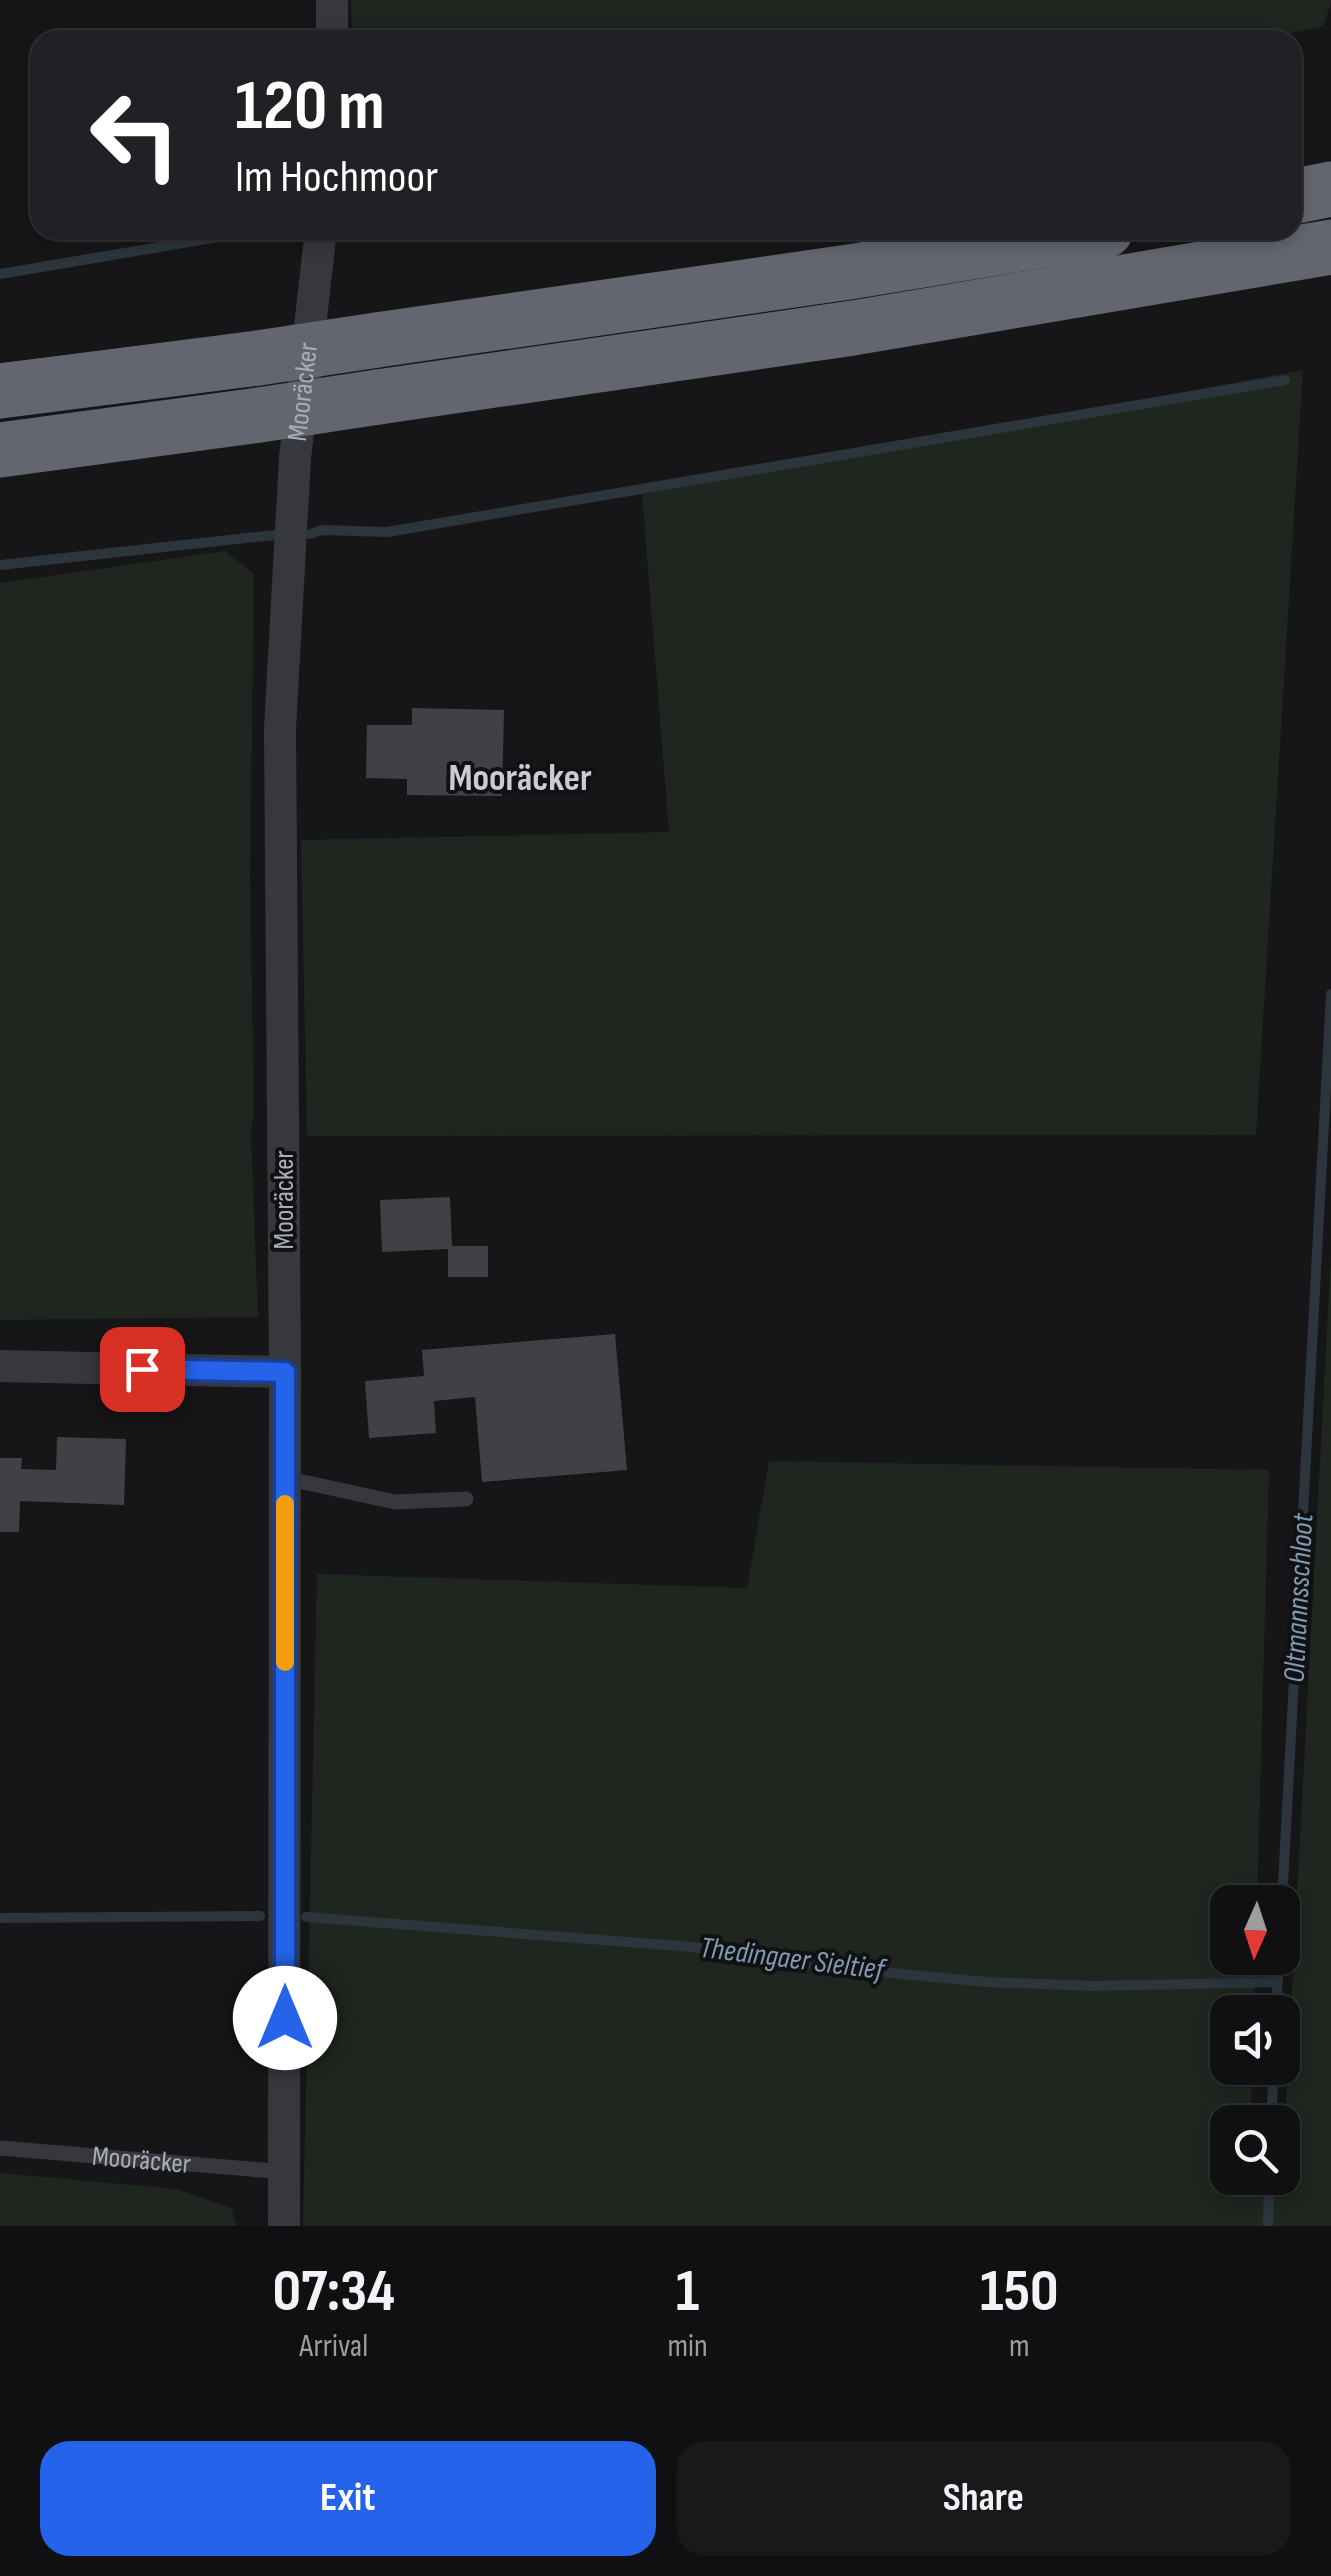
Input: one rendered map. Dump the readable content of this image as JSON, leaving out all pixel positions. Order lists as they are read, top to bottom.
{
  "streets": {
    "street": ["Mooräcker"]
  },
  "districts": ["Mooräcker"],
  "water": ["Oltmannsschloot", "Thedingaer Sieltief"],
  "north": "bottom",
  "page": {
    "turn": ["120 m", "Im Hochmoor"],
    "eta": [
      "07:34",
      "Arrival",
      "1",
      "min",
      "150",
      "m"
    ],
    "buttons": ["Exit", "Share"]
  }
}
